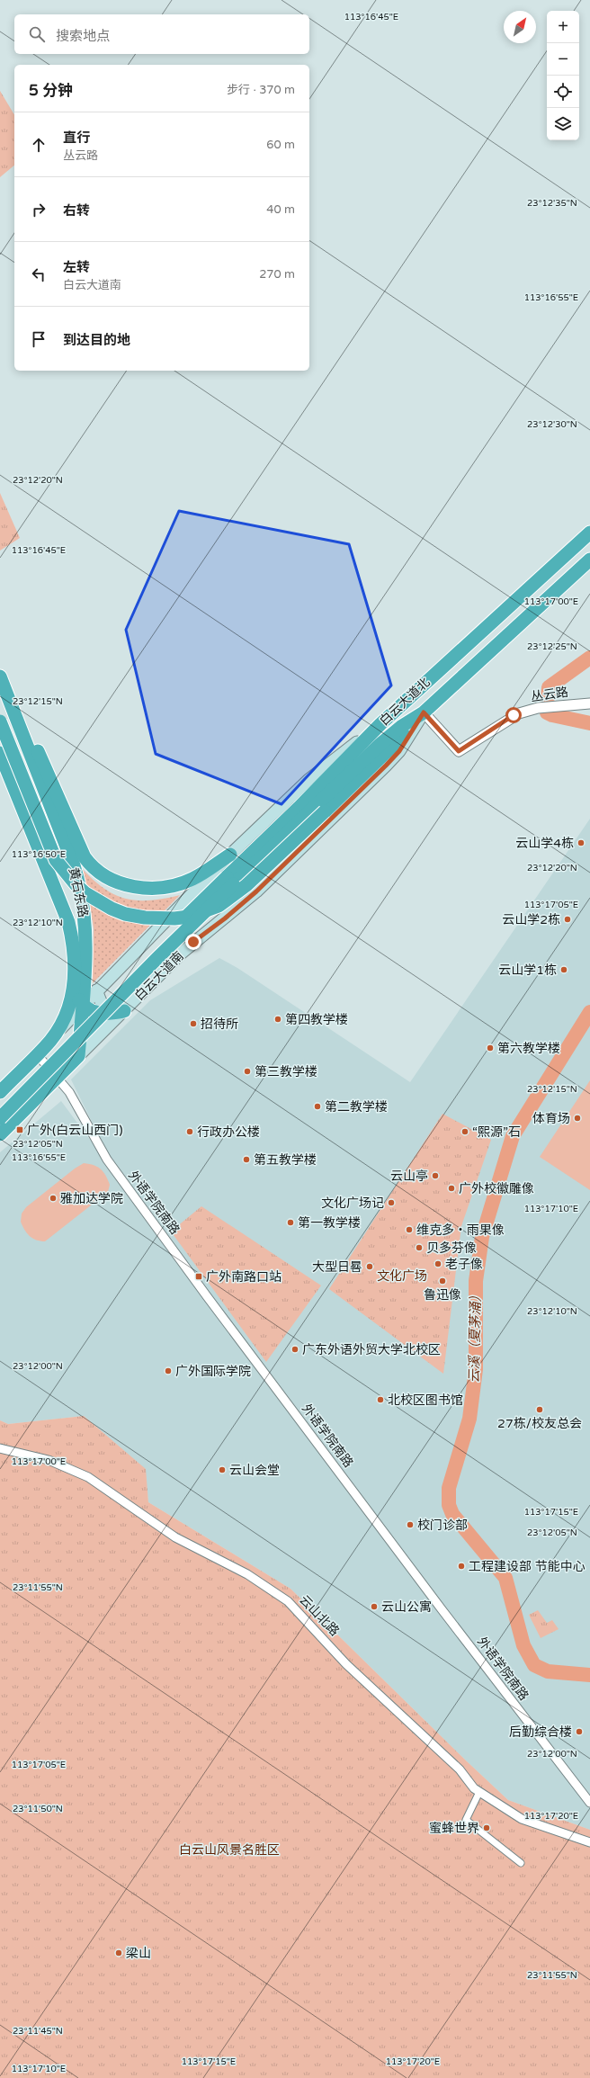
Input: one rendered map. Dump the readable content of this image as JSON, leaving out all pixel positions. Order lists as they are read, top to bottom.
{
  "streets": {
    "highway": ["白云大道北", "黄石东路", "白云大道南"],
    "street": ["丛云路", "外语学院南路", "云山北路"]
  },
  "crossings": [
    ["丛云路", "白云大道北"],
    ["丛云路", "白云大道南"],
    ["白云大道北", "白云大道南"],
    ["黄石东路", "白云大道南"],
    ["白云大道南", "外语学院南路"]
  ],
  "water": ["云溪（夏茅涌）"],
  "parks": ["文化广场", "白云山风景名胜区"],
  "places": {
    "other": [
      "云山学4栋",
      "云山学2栋",
      "云山学1栋",
      "第四教学楼",
      "招待所",
      "第六教学楼",
      "第三教学楼",
      "第二教学楼",
      "体育场",
      "行政办公楼",
      "“熙源”石",
      "第五教学楼",
      "云山亭",
      "广外校徽雕像",
      "雅加达学院",
      "文化广场记",
      "第一教学楼",
      "维克多・雨果像",
      "贝多芬像",
      "老子像",
      "大型日晷",
      "鲁迅像",
      "广东外语外贸大学北校区",
      "广外国际学院",
      "北校区图书馆",
      "27栋/校友总会",
      "云山会堂",
      "校门诊部",
      "工程建设部 节能中心",
      "云山公寓",
      "后勤综合楼",
      "蜜蜂世界",
      "梁山"
    ],
    "transit": ["广外(白云山西门)", "广外南路口站"]
  },
  "north": "top right",
  "page": {
    "map_buttons": ["+", "−"],
    "search": "搜索地点",
    "heading": ["5 分钟", "步行 · 370 m"],
    "list": [
      ["直行", "丛云路", "60 m"],
      ["右转", "40 m"],
      ["左转", "白云大道南", "270 m"],
      "到达目的地"
    ]
  },
  "coordinates": [
    "113°16'45\"E",
    "23°12'35\"N",
    "113°16'55\"E",
    "23°12'30\"N",
    "23°12'20\"N",
    "113°17'00\"E",
    "23°12'25\"N",
    "23°12'15\"N",
    "113°16'50\"E",
    "113°17'05\"E",
    "23°12'10\"N",
    "23°12'05\"N",
    "113°17'10\"E",
    "23°12'00\"N",
    "113°17'15\"E",
    "23°11'55\"N",
    "23°11'50\"N",
    "113°17'20\"E",
    "23°11'45\"N"
  ]
}
